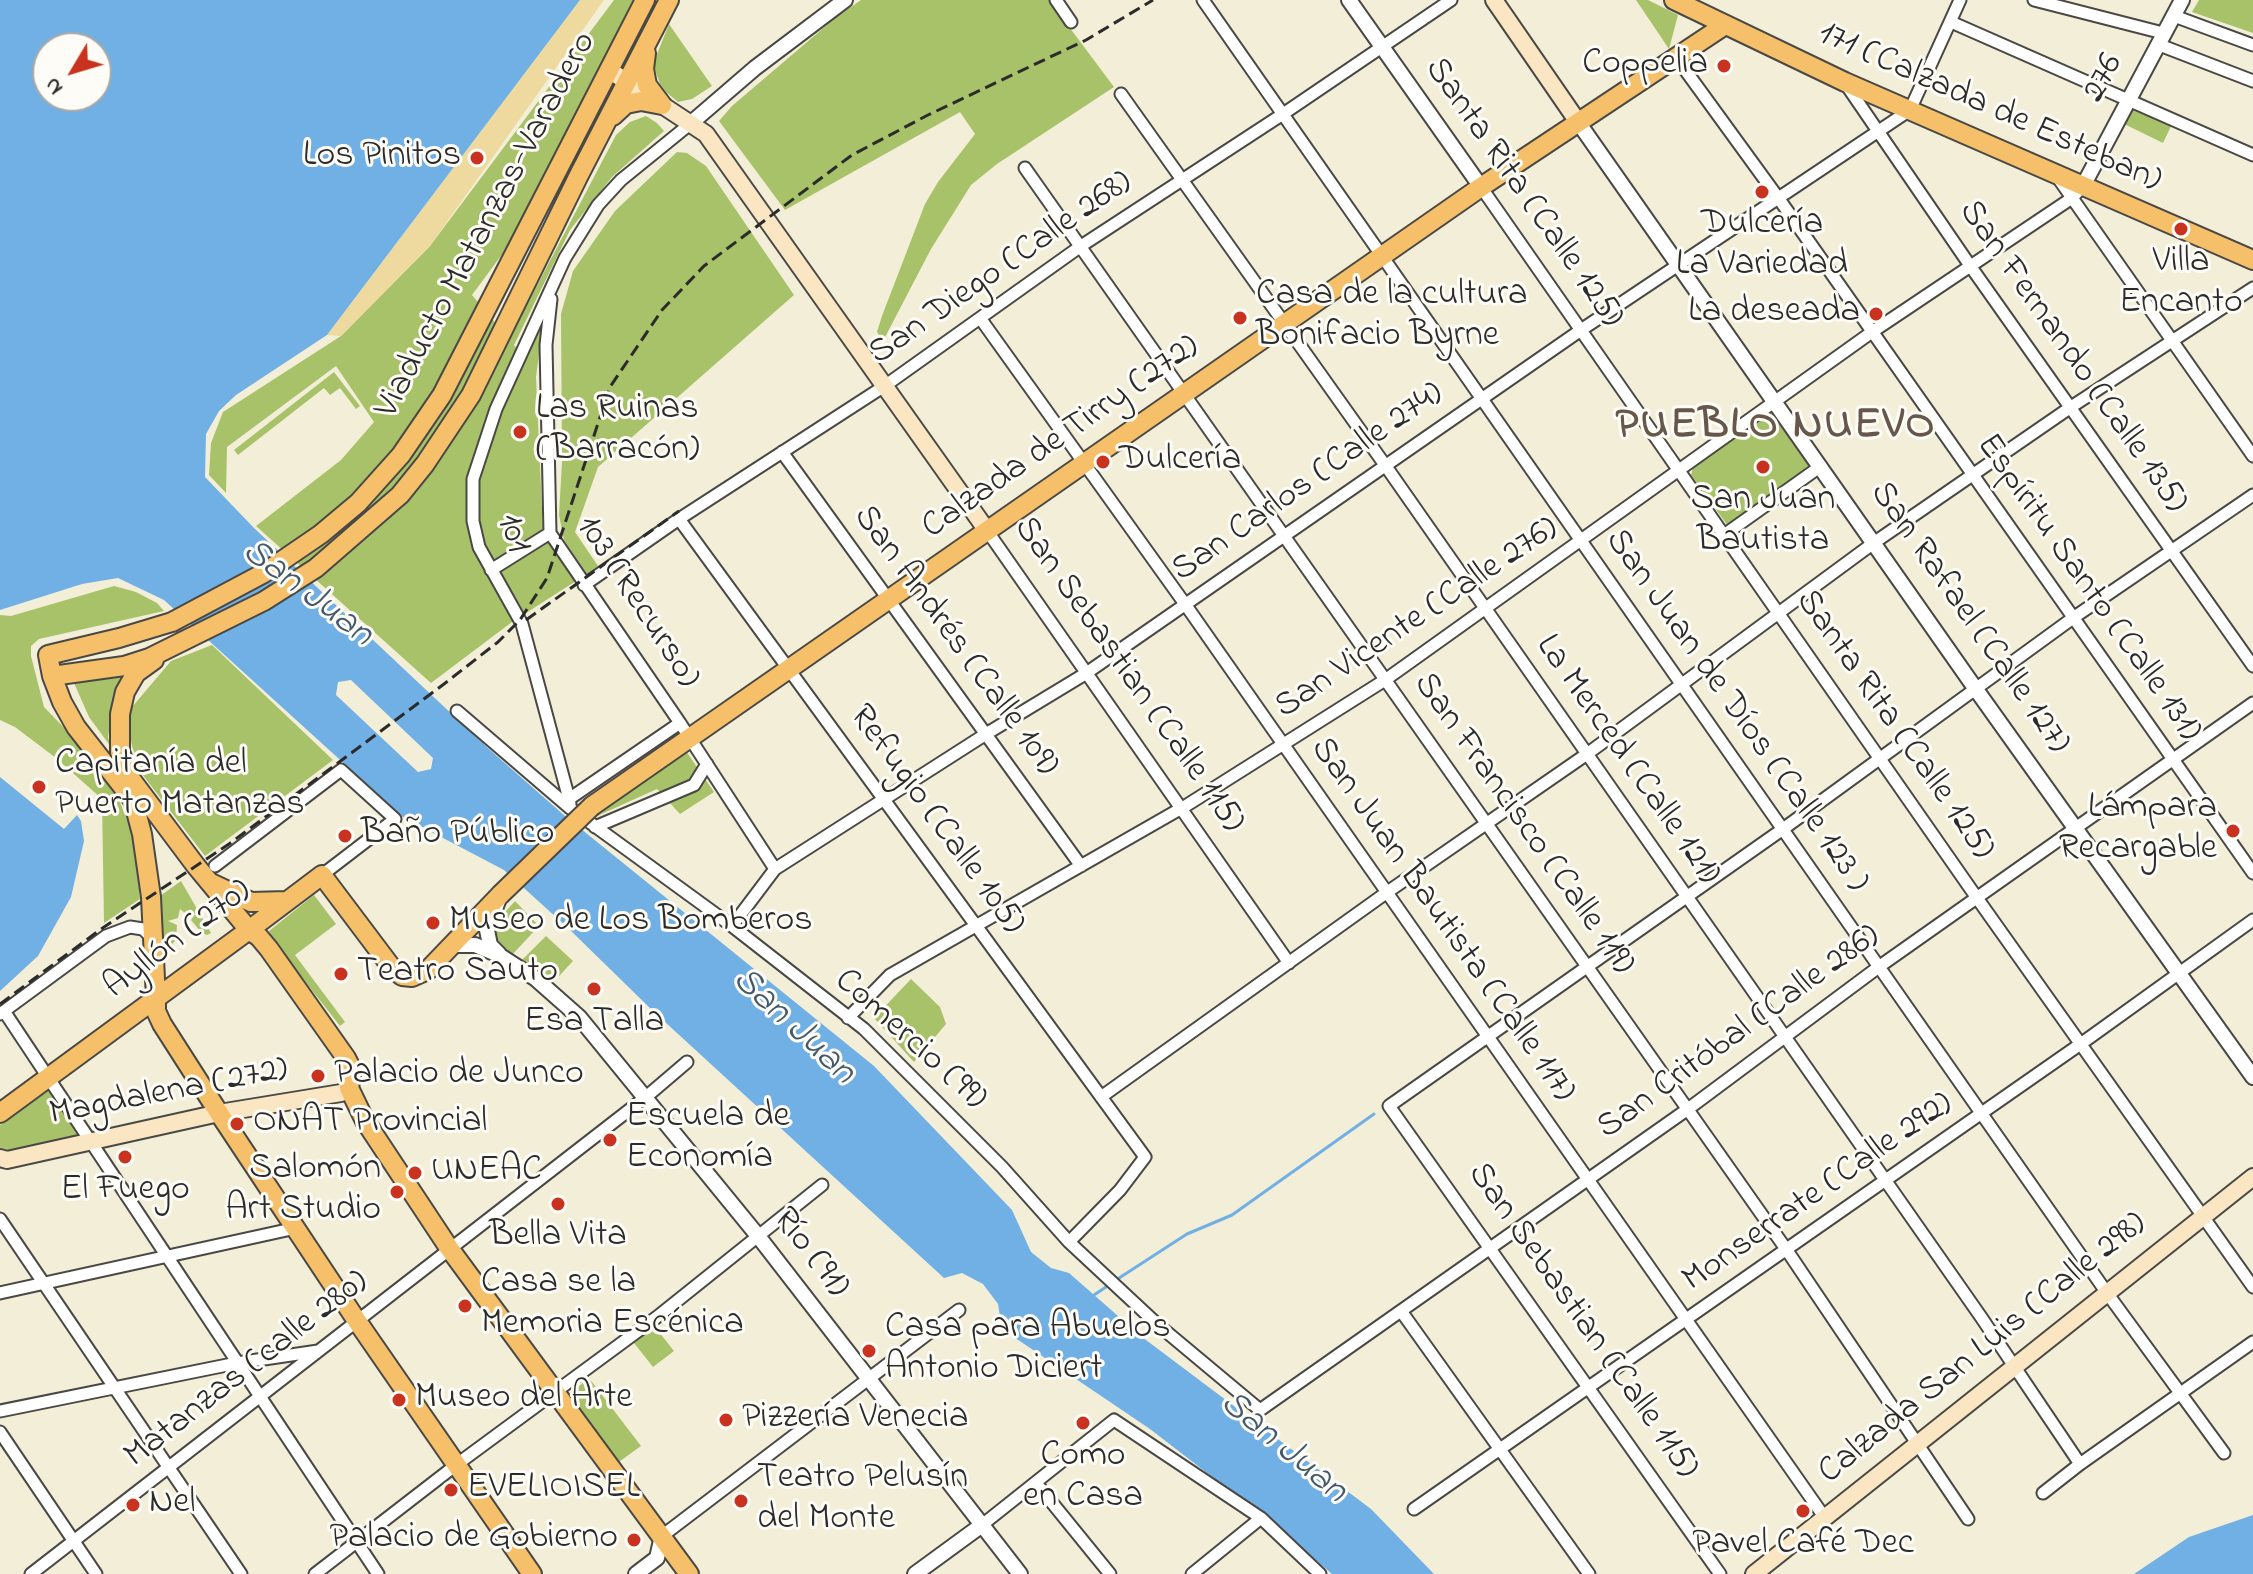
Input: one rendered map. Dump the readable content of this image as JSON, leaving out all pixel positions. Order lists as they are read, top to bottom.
{
  "streets": {
    "main road": [
      "171 (Calzada de Esteban)",
      "Viaducto Matanzas-Varadero",
      "Calzada de Tirry (272)",
      "San Rafael (Calle 127)",
      "San Sebastian (Calle 115)",
      "Ayllón (270)",
      "Magdalena (272)",
      "Calzada San Luis (Calle 298)"
    ],
    "street": [
      "276",
      "Santa Rita (Calle 125)",
      "San Diego (Calle 268)",
      "San Fernando (Calle 135)",
      "San Carlos (Calle 274)",
      "101",
      "Espíritu Santo (Calle 131)",
      "103 (Recurso)",
      "San Vicente (Calle 276)",
      "San Andrés (Calle 109)",
      "San Juan de Díos (Calle 123 )",
      "La Merced (Calle 121)",
      "Refugio (Calle 105)",
      "San Francisco (Calle 119)",
      "San Juan Bautista (Calle 117)",
      "San Critóbal (Calle 286)",
      "Comercio (99)",
      "Monserrate (Calle 292)",
      "Río (91)",
      "Matanzas (calle 280)"
    ]
  },
  "crossings": [
    ["276", "171 (Calzada de Esteban)"],
    ["276", "San Vicente (Calle 276)"],
    ["171 (Calzada de Esteban)", "San Fernando (Calle 135)"],
    ["171 (Calzada de Esteban)", "Calzada de Tirry (272)"],
    ["171 (Calzada de Esteban)", "San Carlos (Calle 274)"],
    ["171 (Calzada de Esteban)", "San Vicente (Calle 276)"],
    ["Santa Rita (Calle 125)", "San Diego (Calle 268)"],
    ["Santa Rita (Calle 125)", "Calzada de Tirry (272)"],
    ["Santa Rita (Calle 125)", "San Carlos (Calle 274)"],
    ["Santa Rita (Calle 125)", "San Vicente (Calle 276)"],
    ["Santa Rita (Calle 125)", "San Critóbal (Calle 286)"],
    ["Santa Rita (Calle 125)", "Monserrate (Calle 292)"],
    ["Santa Rita (Calle 125)", "Calzada San Luis (Calle 298)"],
    ["Viaducto Matanzas-Varadero", "San Sebastian (Calle 115)"],
    ["San Diego (Calle 268)", "103 (Recurso)"],
    ["San Diego (Calle 268)", "San Andrés (Calle 109)"],
    ["San Diego (Calle 268)", "San Sebastian (Calle 115)"],
    ["San Diego (Calle 268)", "San Juan de Díos (Calle 123 )"],
    ["San Diego (Calle 268)", "La Merced (Calle 121)"],
    ["San Diego (Calle 268)", "Refugio (Calle 105)"],
    ["San Diego (Calle 268)", "San Francisco (Calle 119)"],
    ["San Diego (Calle 268)", "San Juan Bautista (Calle 117)"],
    ["San Fernando (Calle 135)", "San Carlos (Calle 274)"],
    ["San Fernando (Calle 135)", "San Vicente (Calle 276)"],
    ["Calzada de Tirry (272)", "Espíritu Santo (Calle 131)"],
    ["Calzada de Tirry (272)", "103 (Recurso)"],
    ["Calzada de Tirry (272)", "San Rafael (Calle 127)"],
    ["Calzada de Tirry (272)", "San Andrés (Calle 109)"],
    ["Calzada de Tirry (272)", "San Sebastian (Calle 115)"],
    ["Calzada de Tirry (272)", "San Juan de Díos (Calle 123 )"],
    ["Calzada de Tirry (272)", "La Merced (Calle 121)"],
    ["Calzada de Tirry (272)", "Refugio (Calle 105)"],
    ["Calzada de Tirry (272)", "San Francisco (Calle 119)"],
    ["Calzada de Tirry (272)", "San Juan Bautista (Calle 117)"],
    ["Calzada de Tirry (272)", "Río (91)"],
    ["San Carlos (Calle 274)", "Espíritu Santo (Calle 131)"],
    ["San Carlos (Calle 274)", "103 (Recurso)"],
    ["San Carlos (Calle 274)", "San Rafael (Calle 127)"],
    ["San Carlos (Calle 274)", "San Andrés (Calle 109)"],
    ["San Carlos (Calle 274)", "San Sebastian (Calle 115)"],
    ["San Carlos (Calle 274)", "San Juan de Díos (Calle 123 )"],
    ["San Carlos (Calle 274)", "La Merced (Calle 121)"],
    ["San Carlos (Calle 274)", "Refugio (Calle 105)"],
    ["San Carlos (Calle 274)", "San Francisco (Calle 119)"],
    ["San Carlos (Calle 274)", "San Juan Bautista (Calle 117)"],
    ["101", "103 (Recurso)"],
    ["101", "Comercio (99)"],
    ["Espíritu Santo (Calle 131)", "San Vicente (Calle 276)"],
    ["Espíritu Santo (Calle 131)", "San Critóbal (Calle 286)"],
    ["San Rafael (Calle 127)", "San Vicente (Calle 276)"],
    ["San Rafael (Calle 127)", "San Critóbal (Calle 286)"],
    ["San Rafael (Calle 127)", "Monserrate (Calle 292)"],
    ["San Vicente (Calle 276)", "San Andrés (Calle 109)"],
    ["San Vicente (Calle 276)", "San Sebastian (Calle 115)"],
    ["San Vicente (Calle 276)", "San Juan de Díos (Calle 123 )"],
    ["San Vicente (Calle 276)", "La Merced (Calle 121)"],
    ["San Vicente (Calle 276)", "Refugio (Calle 105)"],
    ["San Vicente (Calle 276)", "San Francisco (Calle 119)"],
    ["San Vicente (Calle 276)", "San Juan Bautista (Calle 117)"],
    ["San Vicente (Calle 276)", "Comercio (99)"],
    ["San Sebastian (Calle 115)", "San Juan Bautista (Calle 117)"],
    ["San Sebastian (Calle 115)", "San Critóbal (Calle 286)"],
    ["San Sebastian (Calle 115)", "Monserrate (Calle 292)"],
    ["San Juan de Díos (Calle 123 )", "San Critóbal (Calle 286)"],
    ["San Juan de Díos (Calle 123 )", "Monserrate (Calle 292)"],
    ["San Juan de Díos (Calle 123 )", "Calzada San Luis (Calle 298)"],
    ["La Merced (Calle 121)", "San Critóbal (Calle 286)"],
    ["La Merced (Calle 121)", "Monserrate (Calle 292)"],
    ["La Merced (Calle 121)", "Calzada San Luis (Calle 298)"],
    ["Refugio (Calle 105)", "Comercio (99)"],
    ["San Francisco (Calle 119)", "San Critóbal (Calle 286)"],
    ["San Francisco (Calle 119)", "Monserrate (Calle 292)"],
    ["San Francisco (Calle 119)", "Calzada San Luis (Calle 298)"],
    ["San Juan Bautista (Calle 117)", "San Critóbal (Calle 286)"],
    ["San Juan Bautista (Calle 117)", "Monserrate (Calle 292)"],
    ["San Juan Bautista (Calle 117)", "Calzada San Luis (Calle 298)"],
    ["San Critóbal (Calle 286)", "Comercio (99)"],
    ["Río (91)", "Matanzas (calle 280)"]
  ],
  "districts": ["PUEBLO NUEVO"],
  "water": ["San Juan"],
  "places": [
    "Coppelia",
    "Los Pinitos",
    "Dulcería La Variedad",
    "Villa Encanto",
    "La deseada",
    "Casa de la cultura Bonifacio Byrne",
    "Las Ruinas (Barracón)",
    "Dulcería",
    "San Juan Bautista",
    "Capitanía del Puerto Matanzas",
    "Lámpara Recargable",
    "Baño Público",
    "Museo de Los Bomberos",
    "Teatro Sauto",
    "Esa Talla",
    "Palacio de Junco",
    "ONAT Provincial",
    "Escuela de Economía",
    "El Fuego",
    "UNEAC",
    "Salomón Art Studio",
    "Bella Vita",
    "Casa se la Memoria Escénica",
    "Casa para Abuelos Antonio Diciert",
    "Museo del Arte",
    "Pizzería Venecia",
    "Como en Casa",
    "EVELIOISEL",
    "Teatro Pelusín del Monte",
    "Nel",
    "Pavel Café Dec",
    "Palacio de Gobierno"
  ],
  "north": "bottom left"
}
